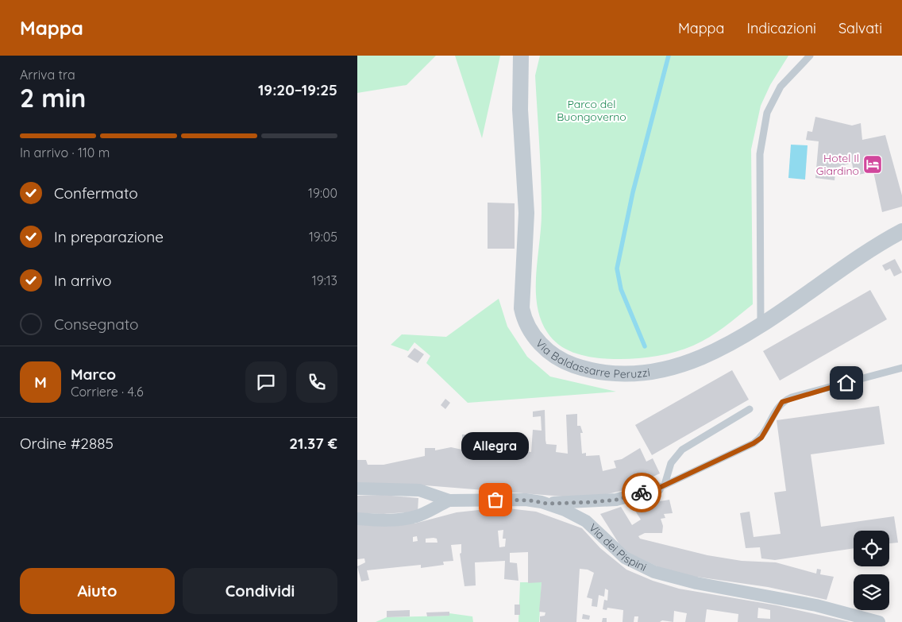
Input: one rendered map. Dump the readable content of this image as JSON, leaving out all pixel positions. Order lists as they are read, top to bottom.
{
  "streets": {
    "street": ["Via Baldassarre Peruzzi", "Via dei Pispini"]
  },
  "parks": ["Parco del Buongoverno"],
  "places": {
    "hotel": ["Hotel Il Giardino"],
    "other": ["Allegra"]
  },
  "page": {
    "header": "Mappa",
    "nav": ["Mappa", "Indicazioni", "Salvati"],
    "heading": ["2 min", "Arriva tra", "19:20–19:25"],
    "panel": [
      "Marco",
      "Corriere · 4.6",
      "Ordine #2885",
      "21.37 €"
    ],
    "bar": "In arrivo · 110 m",
    "list": [
      ["Confermato", "19:00"],
      ["In preparazione", "19:05"],
      ["In arrivo", "19:13"],
      "Consegnato"
    ],
    "round": "M",
    "bubble": "Allegra",
    "buttons": ["Aiuto", "Condividi"]
  }
}
